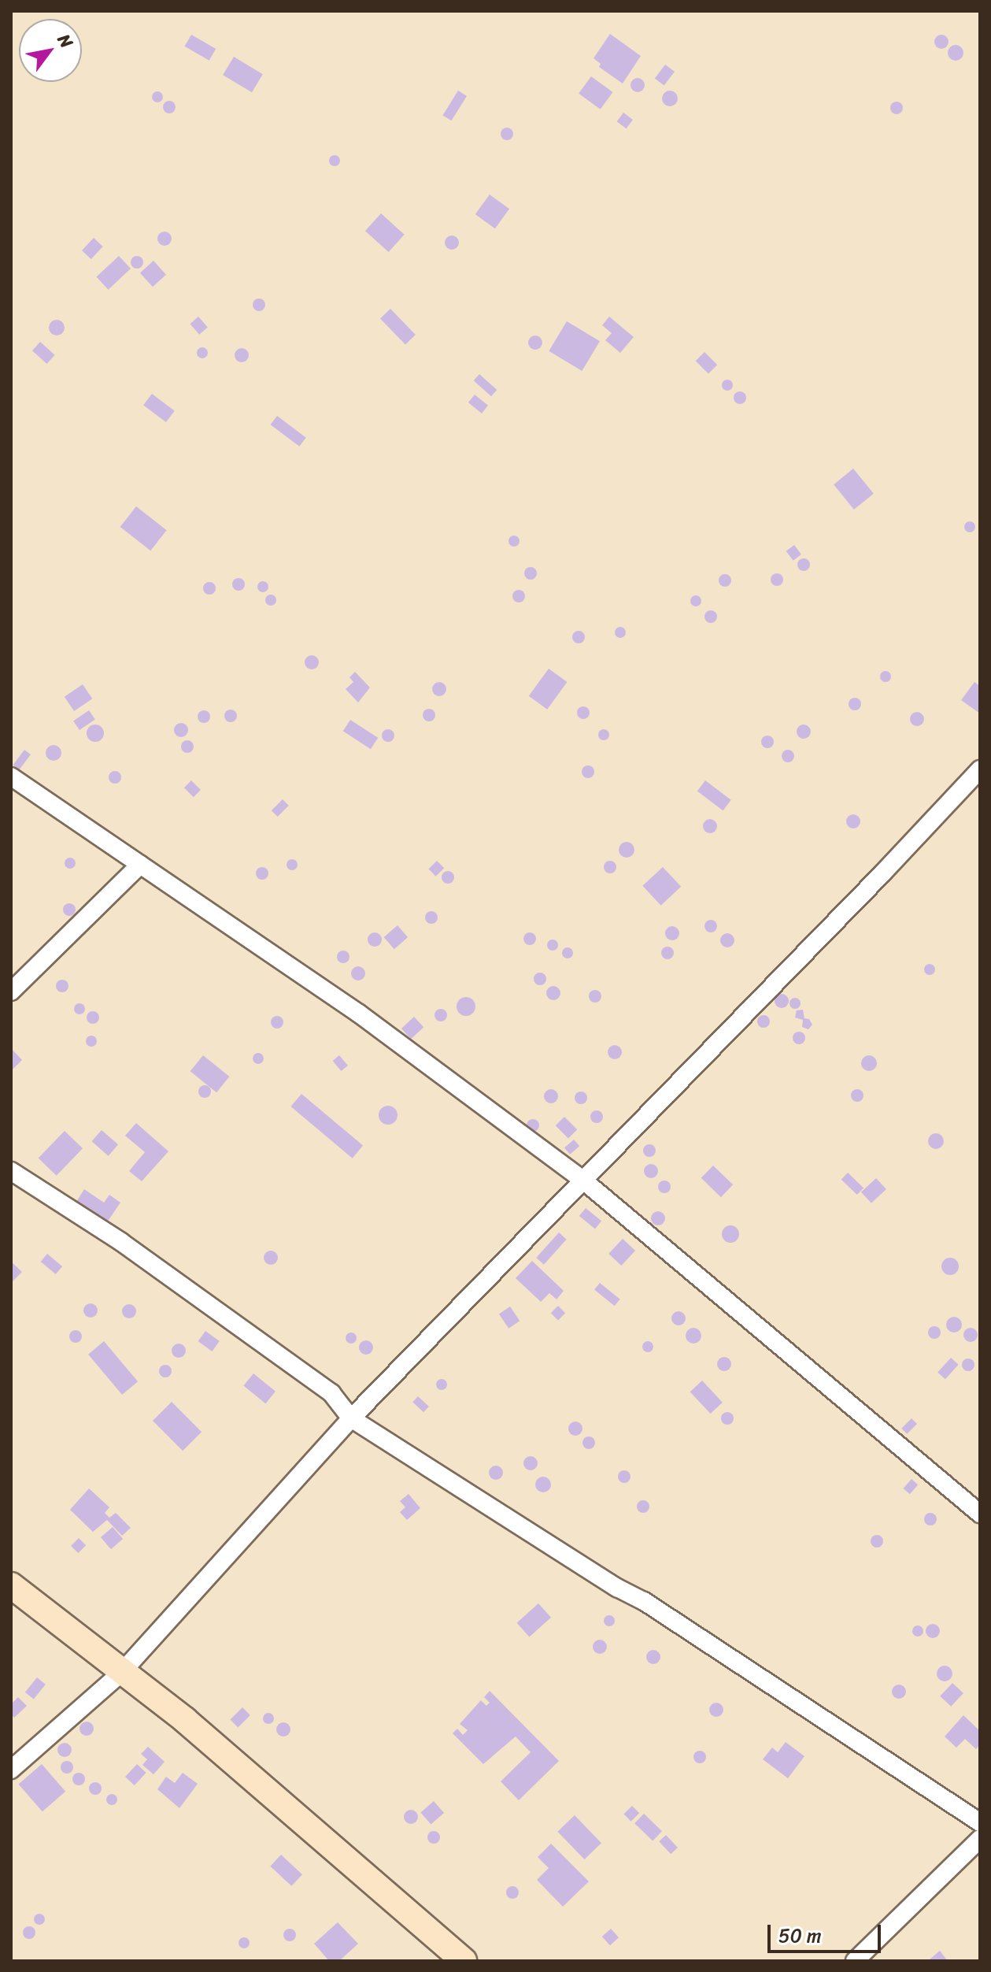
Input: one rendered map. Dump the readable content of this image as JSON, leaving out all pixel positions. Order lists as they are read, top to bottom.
{
  "scale_bar": "50 m",
  "north": "top right"
}
